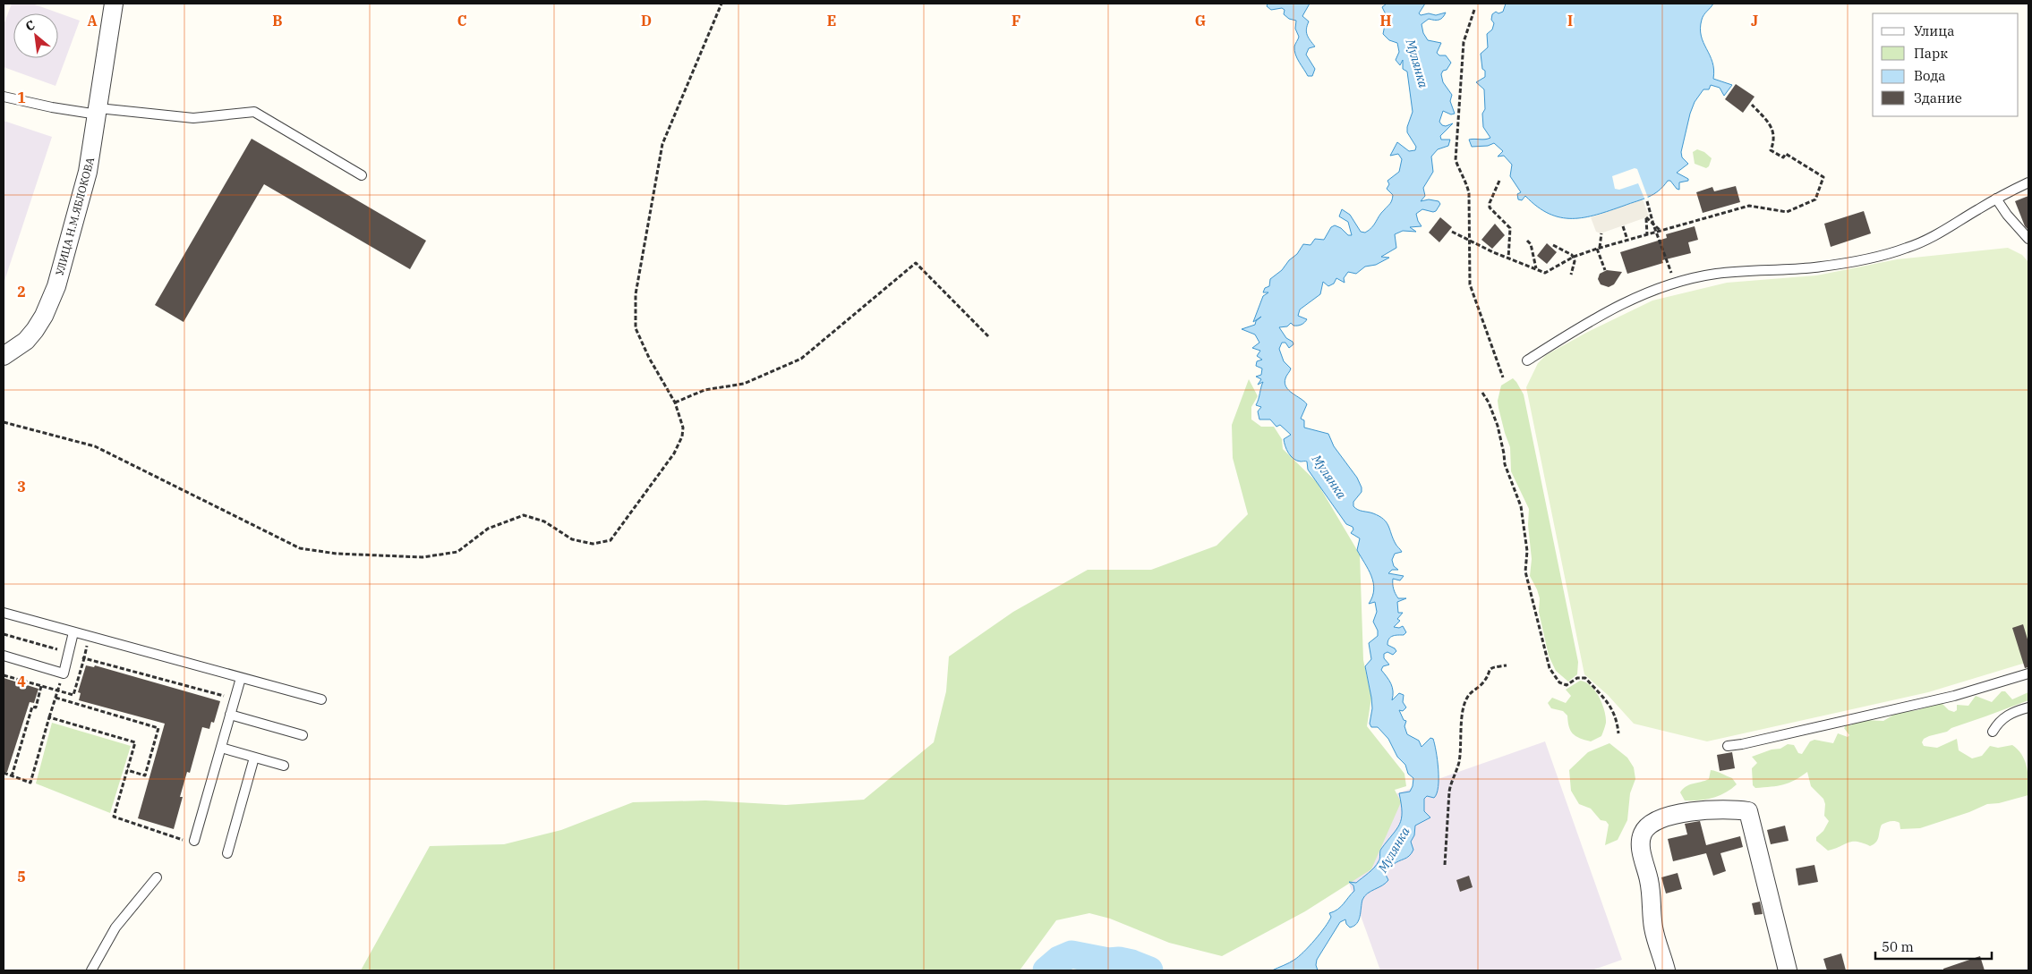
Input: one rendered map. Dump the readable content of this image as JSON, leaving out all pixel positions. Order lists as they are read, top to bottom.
{
  "streets": {
    "street": ["УЛИЦА Н.М.ЯБЛОКОВА"]
  },
  "water": ["Мулянка"],
  "legend": [
    "Улица",
    "Парк",
    "Вода",
    "Здание"
  ],
  "scale_bar": "50 m",
  "north": "top left",
  "grid": {
    "columns": [
      "A",
      "B",
      "C",
      "D",
      "E",
      "F",
      "G",
      "H",
      "I",
      "J"
    ],
    "rows": [
      "1",
      "2",
      "3",
      "4",
      "5"
    ]
  }
}
